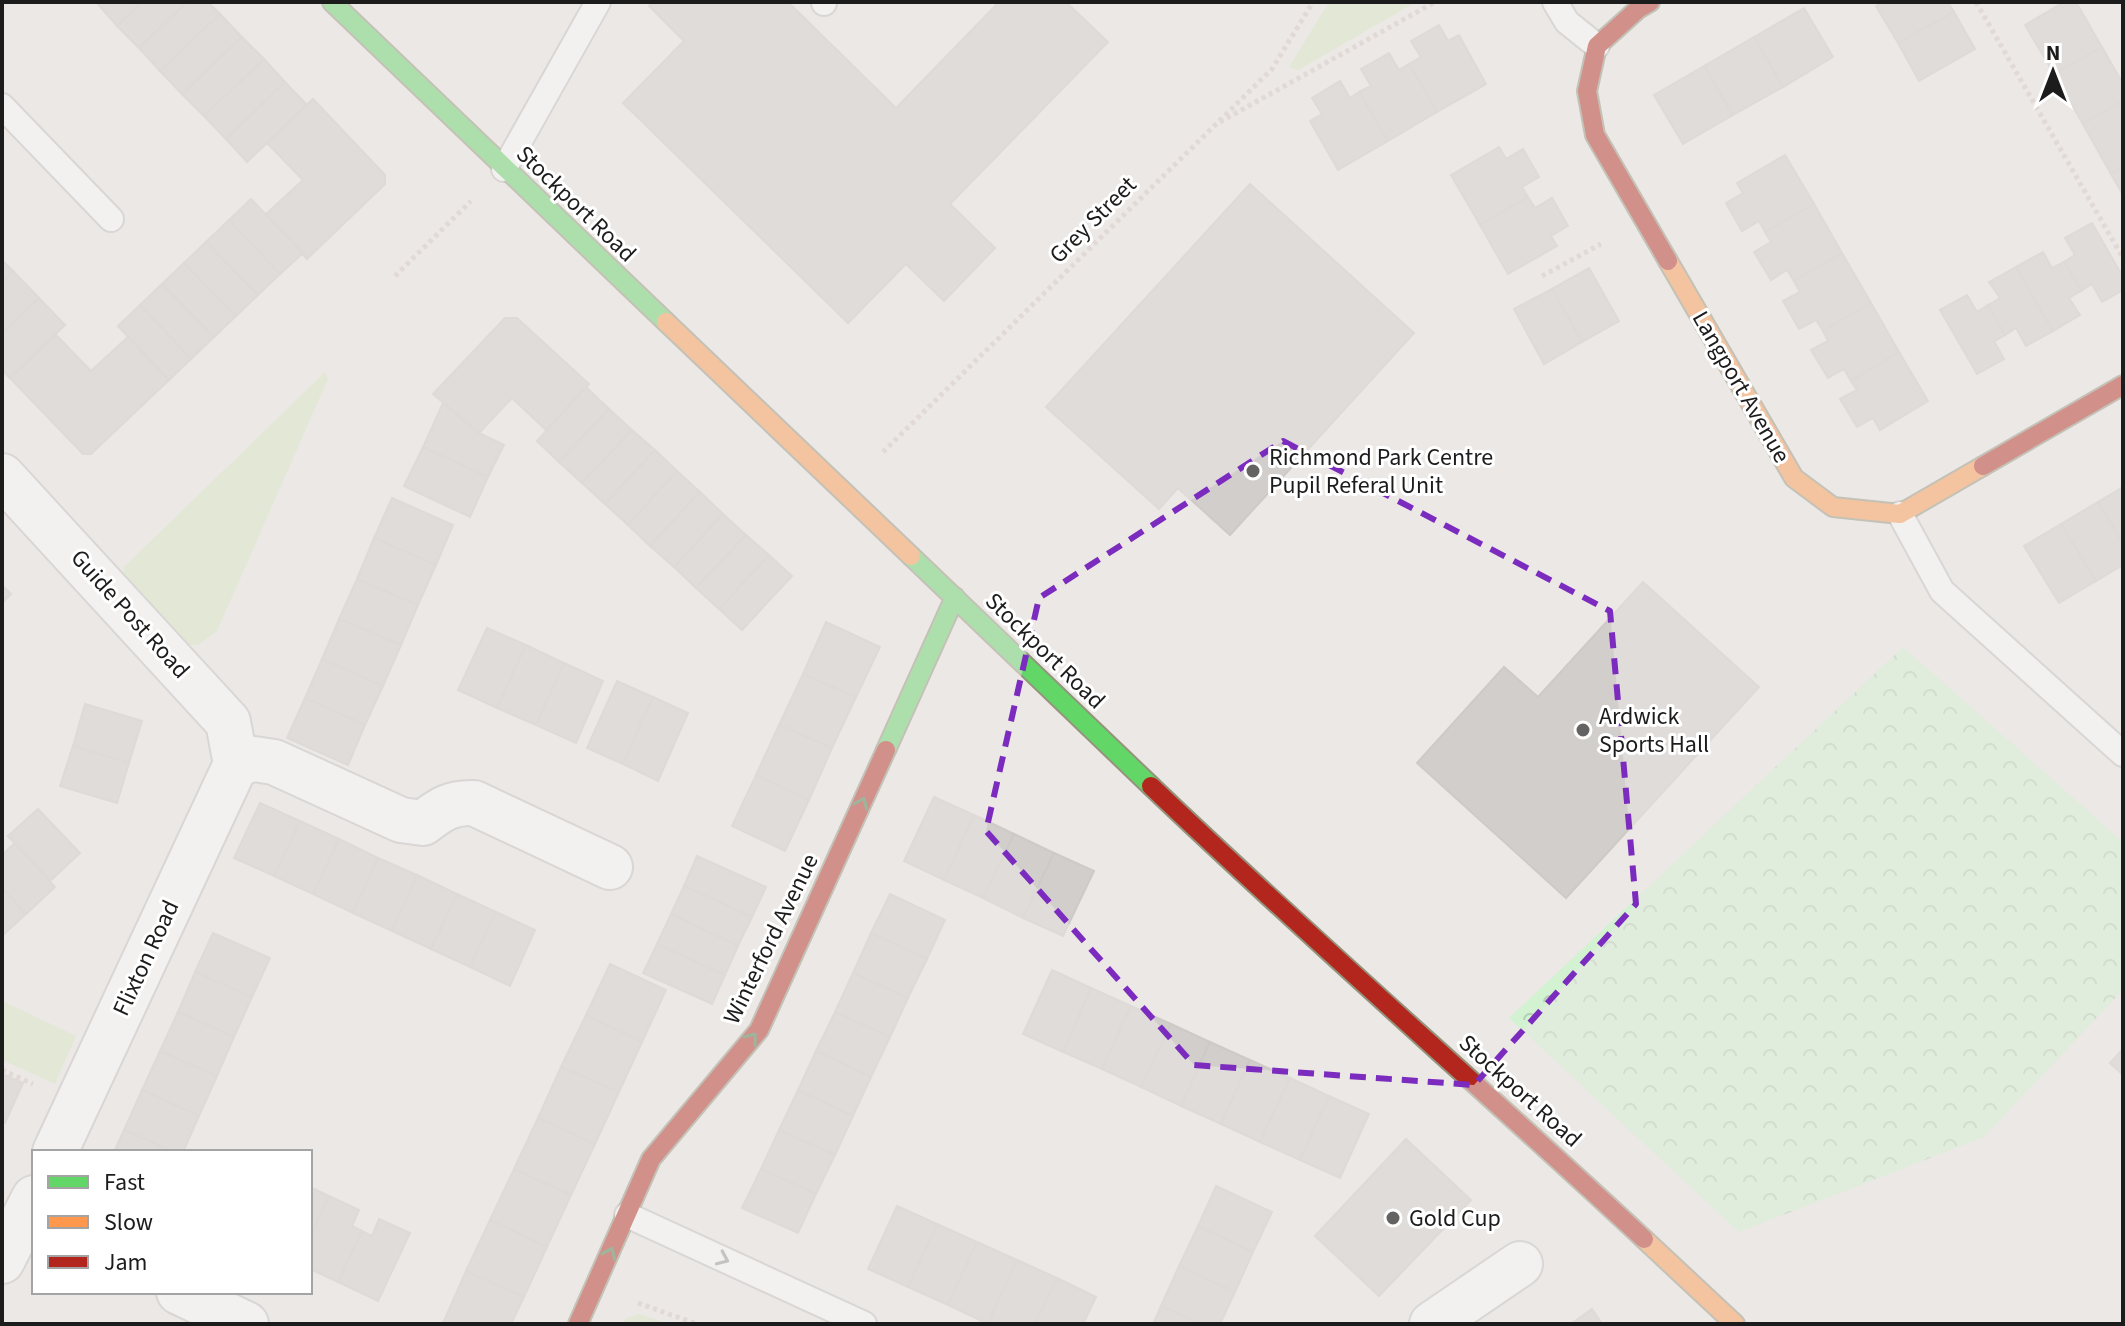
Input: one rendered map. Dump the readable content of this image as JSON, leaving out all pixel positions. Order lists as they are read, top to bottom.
{
  "streets": {
    "main road": ["Stockport Road", "Langport Avenue", "Winterford Avenue"],
    "street": ["Guide Post Road", "Flixton Road"],
    "path": ["Grey Street"]
  },
  "crossings": [
    ["Stockport Road", "Winterford Avenue"],
    ["Guide Post Road", "Flixton Road"]
  ],
  "one_way": ["Winterford Avenue"],
  "places": ["Richmond Park Centre Pupil Referal Unit", "Ardwick Sports Hall", "Gold Cup"],
  "legend": ["Fast", "Slow", "Jam"],
  "north": "top"
}
